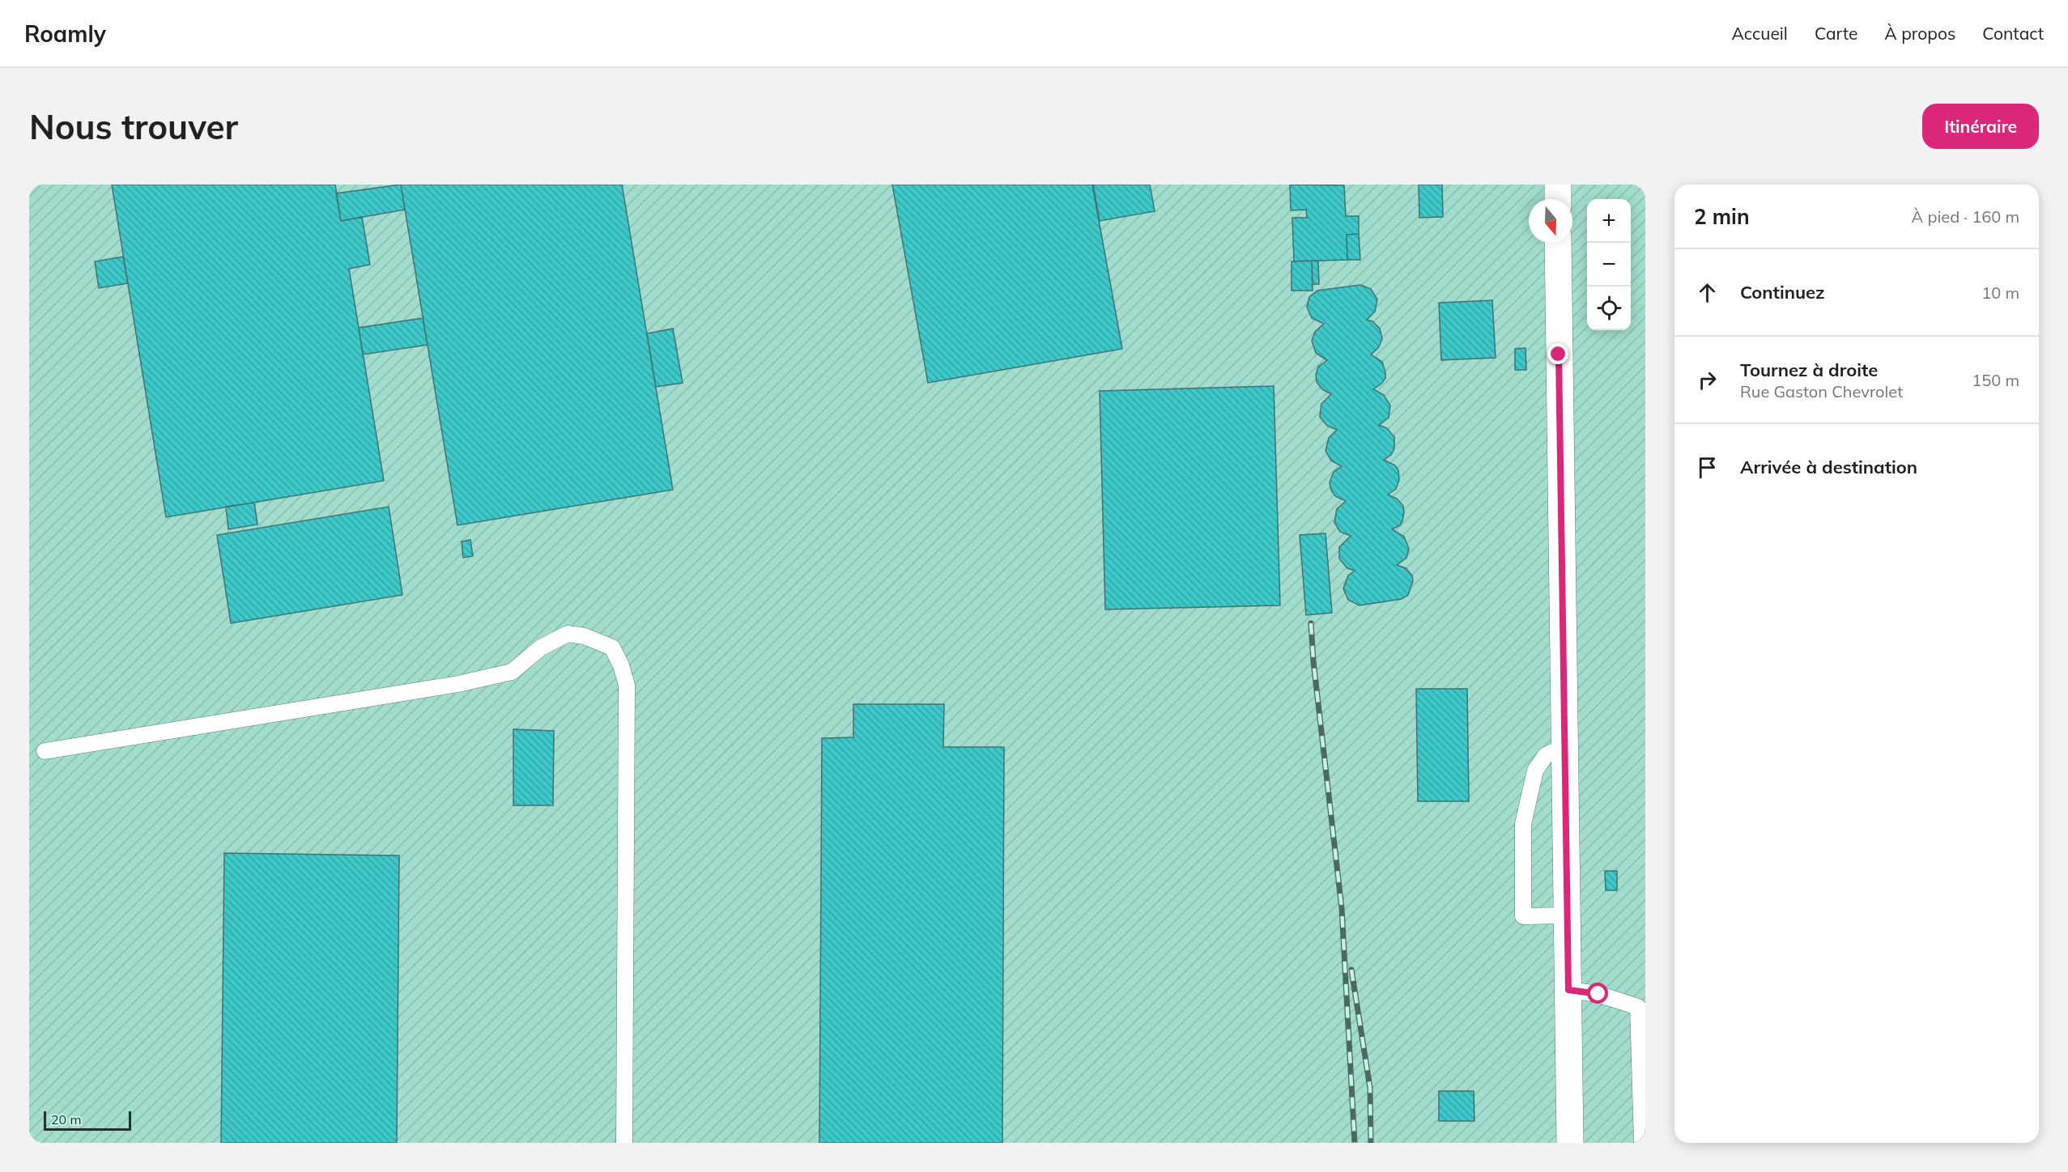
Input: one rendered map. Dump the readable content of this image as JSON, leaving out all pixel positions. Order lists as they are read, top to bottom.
{
  "scale_bar": "20 m",
  "north": "bottom",
  "page": {
    "header": "Roamly",
    "nav": [
      "Accueil",
      "Carte",
      "À propos",
      "Contact"
    ],
    "buttons": "Itinéraire",
    "title": "Nous trouver",
    "heading": ["2 min", "À pied · 160 m"],
    "map_buttons": ["+", "−"],
    "list": [
      ["Continuez", "10 m"],
      ["Tournez à droite", "Rue Gaston Chevrolet", "150 m"],
      "Arrivée à destination"
    ],
    "scale": "20 m"
  }
}
